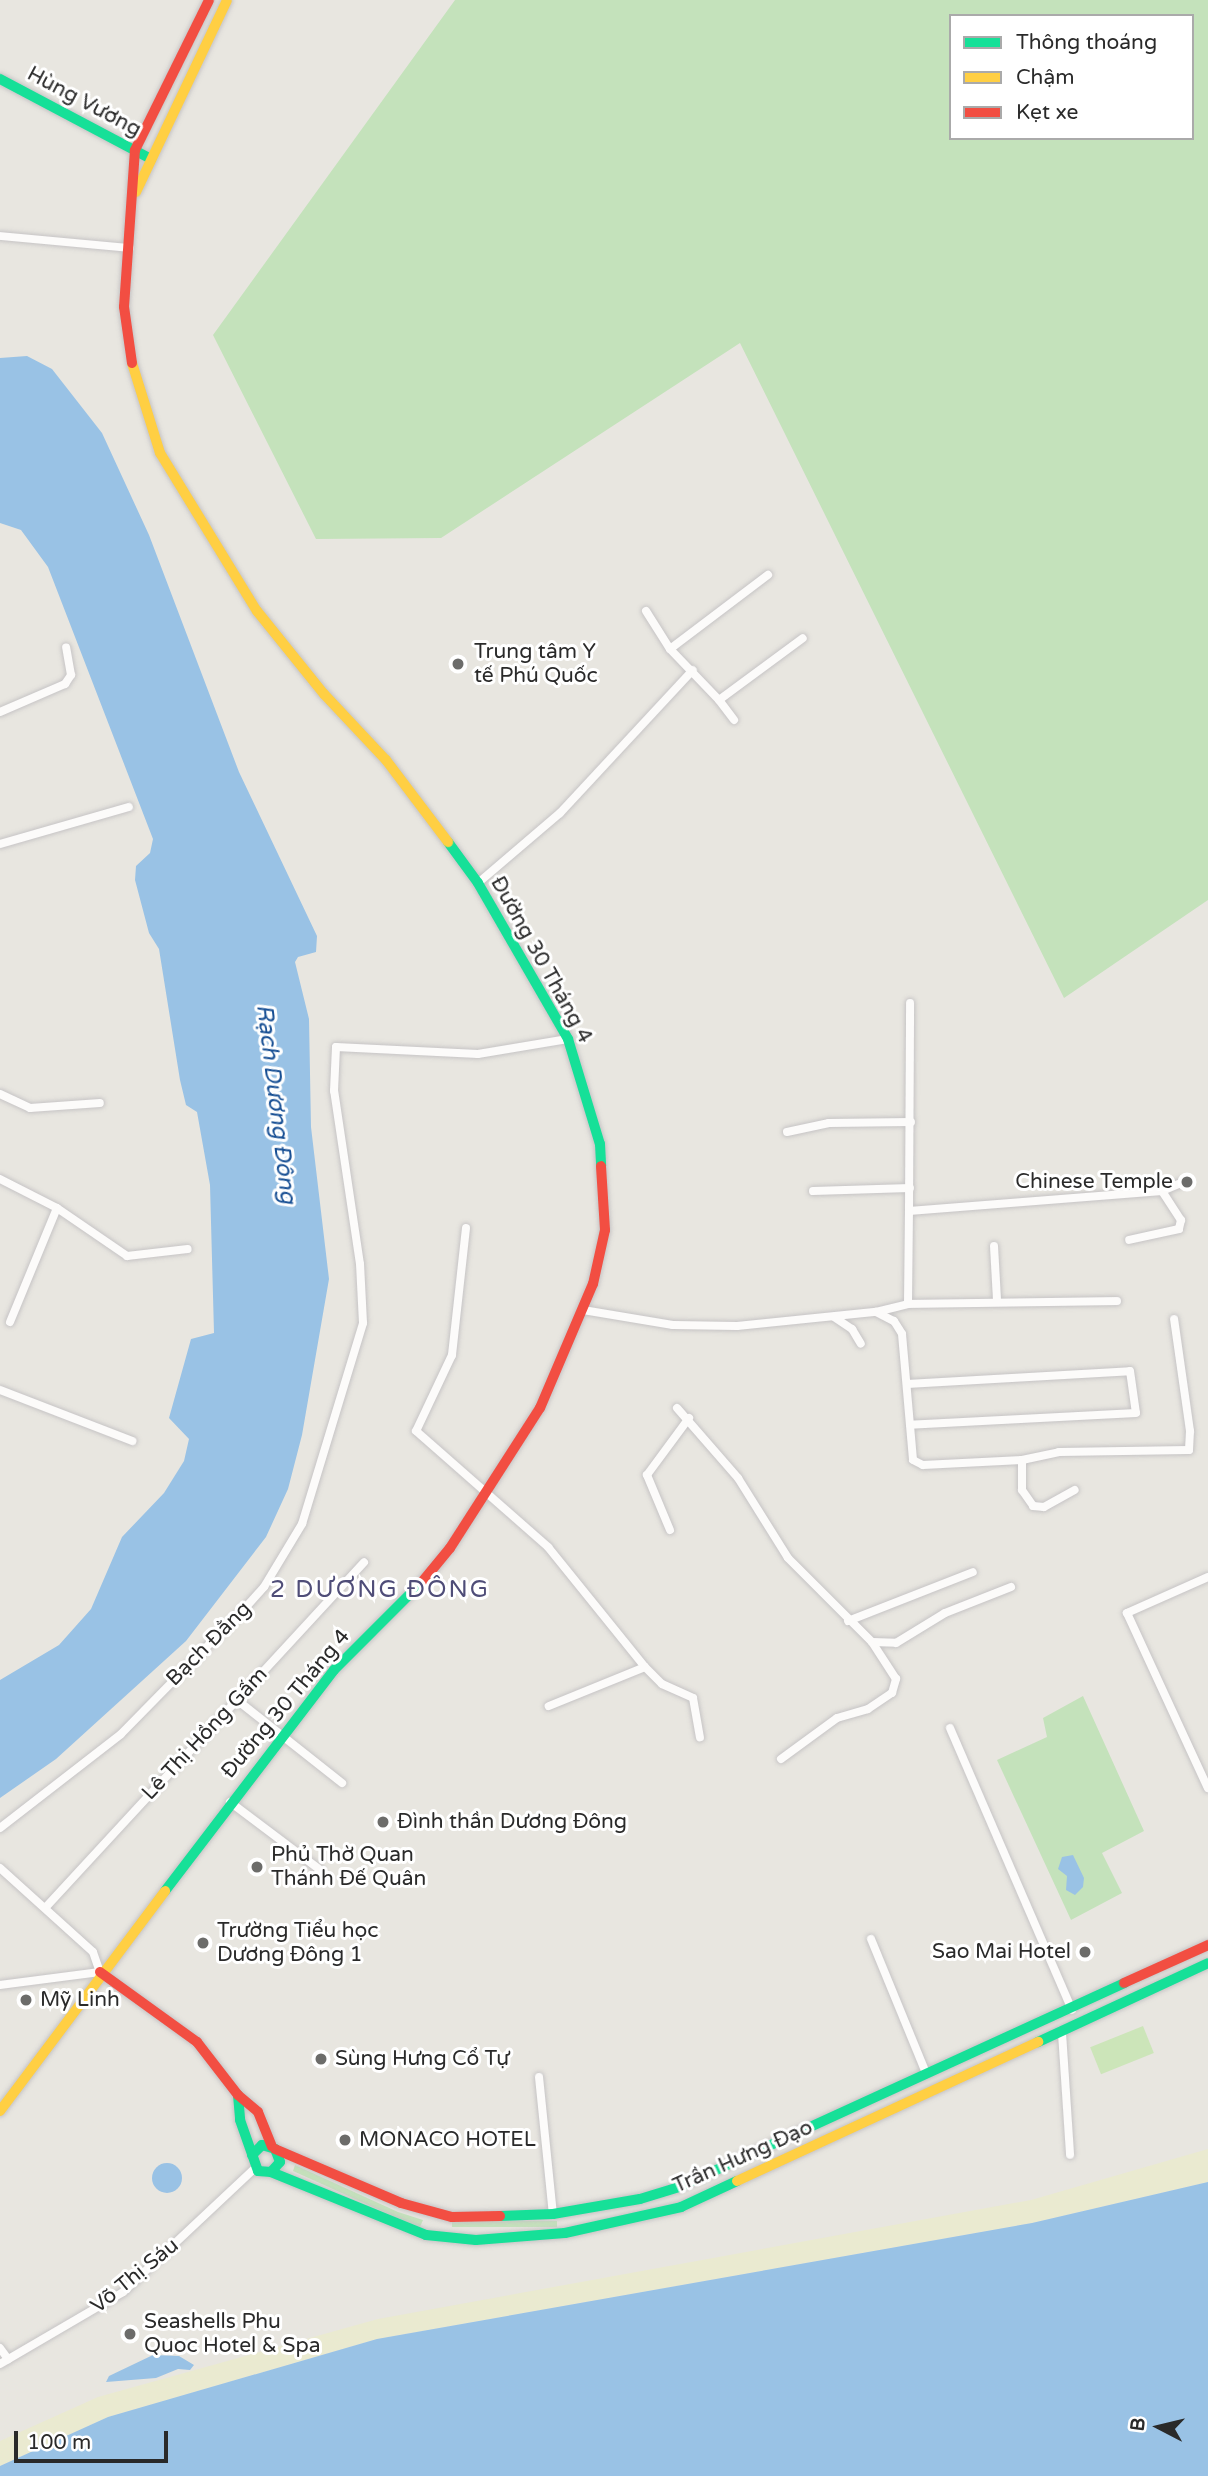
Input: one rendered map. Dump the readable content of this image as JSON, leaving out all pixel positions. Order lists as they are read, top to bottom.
{
  "streets": {
    "main road": ["Hùng Vương", "Đường 30 Tháng 4", "Trần Hưng Đạo"],
    "street": ["Bạch Đằng", "Lê Thị Hồng Gấm", "Võ Thị Sáu"]
  },
  "crossings": [
    ["Hùng Vương", "Đường 30 Tháng 4"],
    ["Đường 30 Tháng 4", "Bạch Đằng"],
    ["Trần Hưng Đạo", "Võ Thị Sáu"]
  ],
  "districts": ["2 DƯƠNG ĐÔNG"],
  "water": ["Rạch Dương Đông"],
  "places": [
    "Trung tâm Y tế Phú Quốc",
    "Chinese Temple",
    "Đình thần Dương Đông",
    "Phủ Thờ Quan Thánh Đế Quân",
    "Trường Tiểu học Dương Đông 1",
    "Sao Mai Hotel",
    "Mỹ Linh",
    "Sùng Hưng Cổ Tự",
    "MONACO HOTEL",
    "Seashells Phu Quoc Hotel & Spa"
  ],
  "legend": ["Thông thoáng", "Chậm", "Kẹt xe"],
  "scale_bar": "100 m",
  "north": "left"
}
